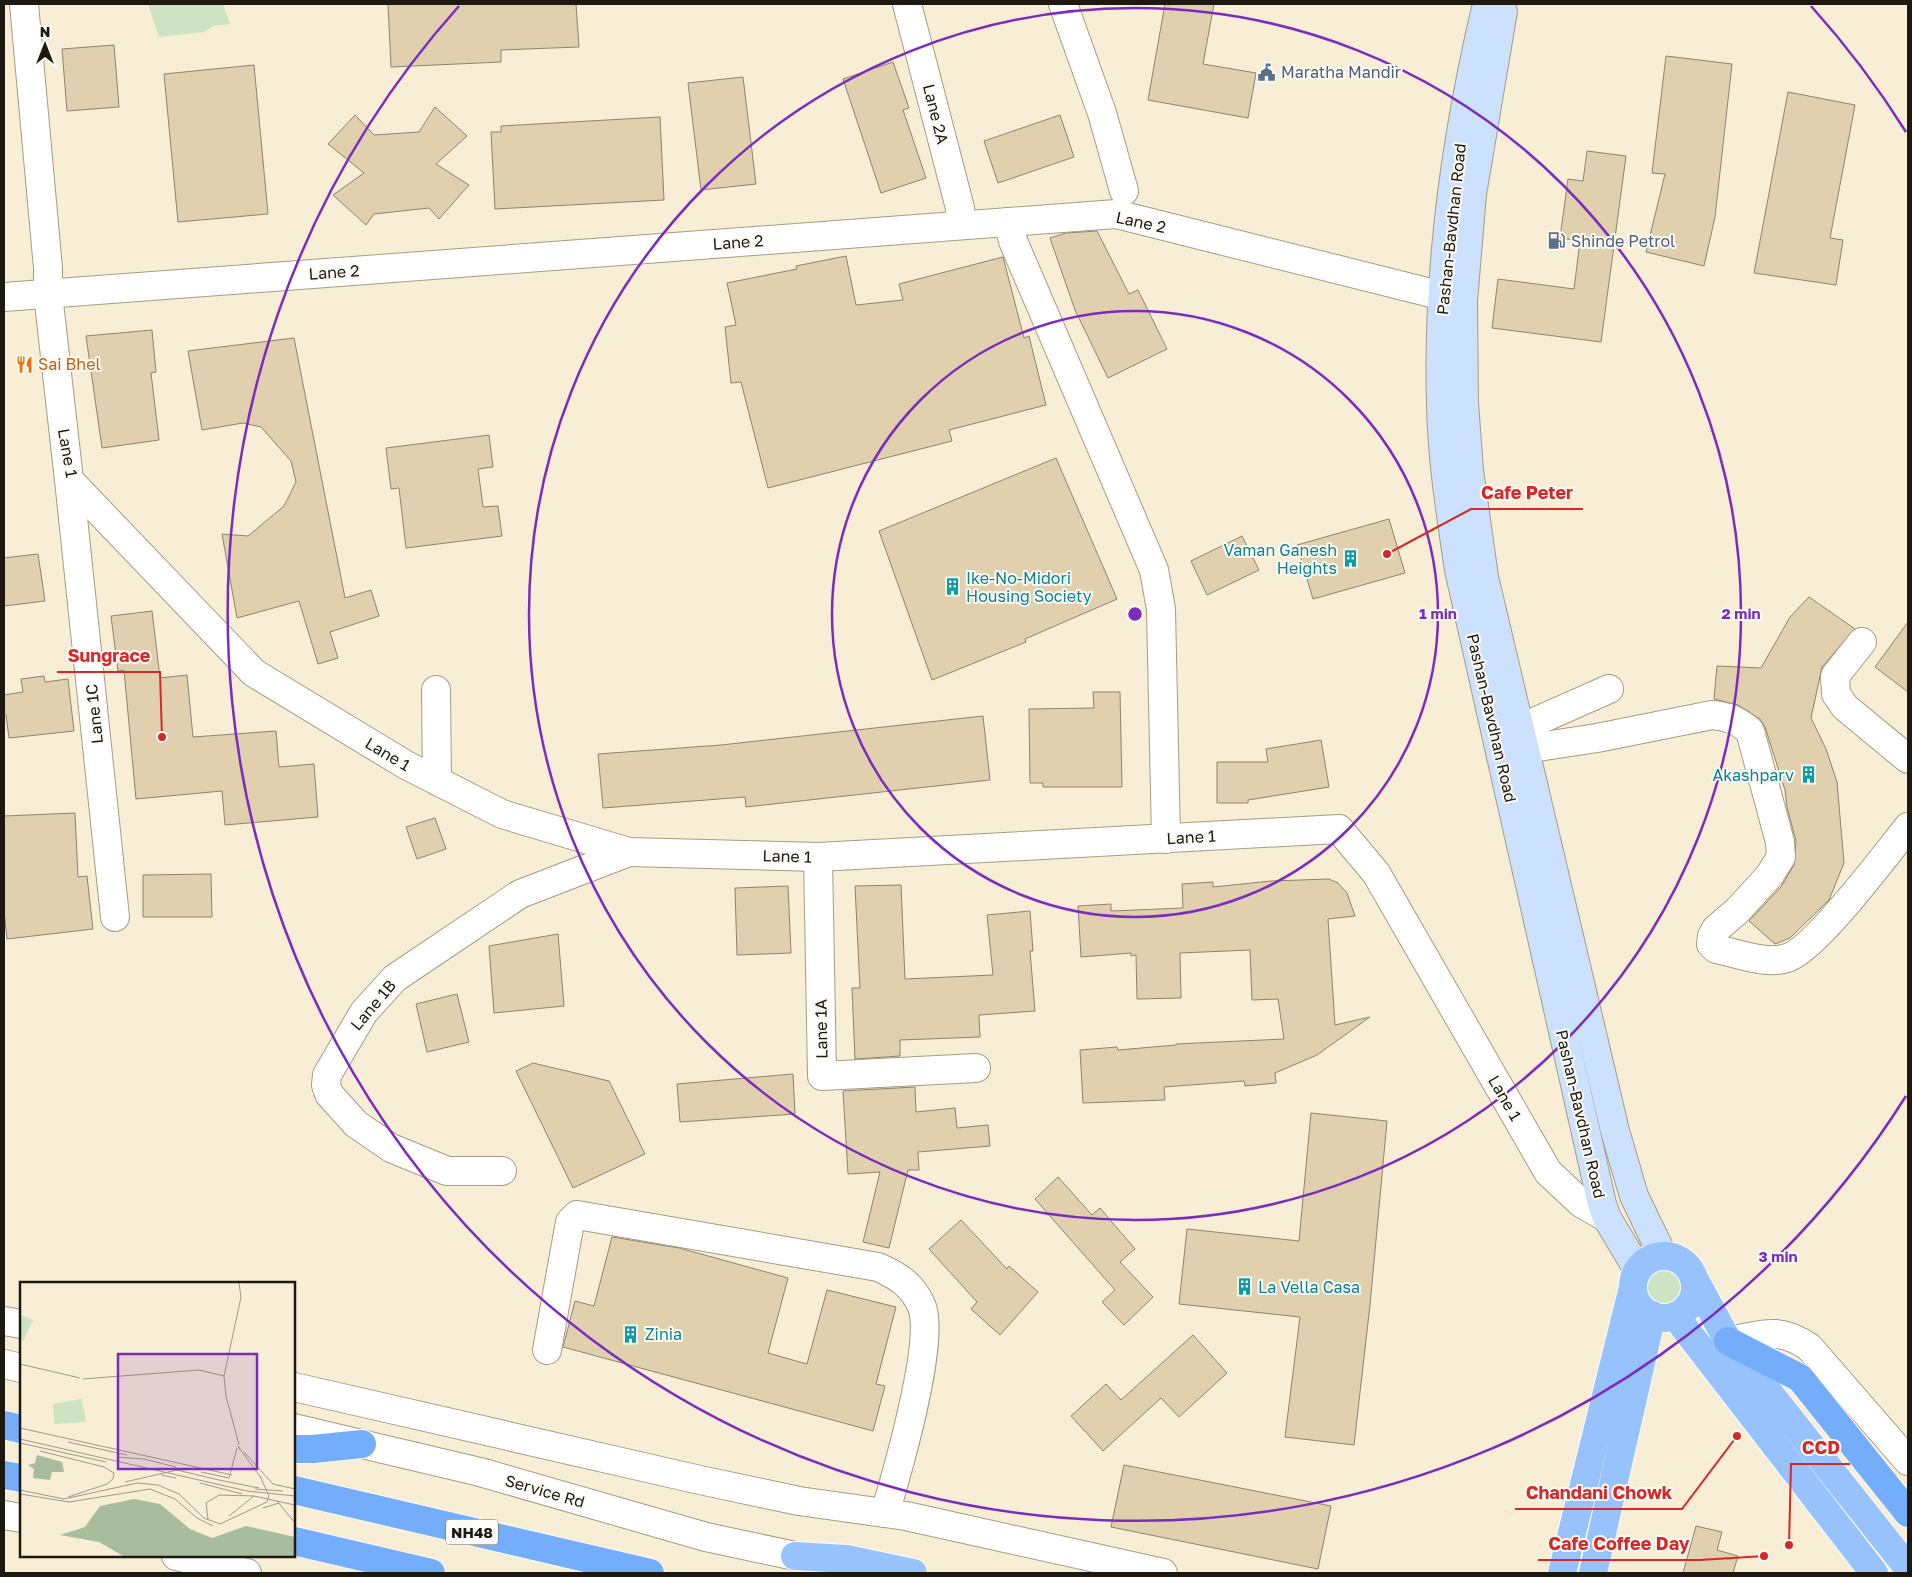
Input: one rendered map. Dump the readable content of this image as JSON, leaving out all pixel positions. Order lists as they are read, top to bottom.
{
  "streets": {
    "highway": ["NH48"],
    "main road": ["Pashan-Bavdhan Road"],
    "street": [
      "Lane 2A",
      "Lane 2",
      "Lane 1",
      "Lane 1C",
      "Lane 1B",
      "Lane 1A",
      "Service Rd"
    ]
  },
  "crossings": [
    ["Lane 2A", "Lane 2"],
    ["Lane 2", "Pashan-Bavdhan Road"],
    ["Lane 2", "Lane 1"],
    ["Pashan-Bavdhan Road", "Lane 1"],
    ["Lane 1", "Lane 1C"],
    ["Lane 1", "Lane 1B"],
    ["Lane 1", "Lane 1A"]
  ],
  "places": {
    "public building": ["Maratha Mandir"],
    "fuel station": ["Shinde Petrol"],
    "restaurant": ["Sai Bhel"],
    "other": [
      "Cafe Peter",
      "Sungrace",
      "Chandani Chowk",
      "CCD",
      "Cafe Coffee Day"
    ],
    "building": [
      "Vaman Ganesh Heights",
      "Ike-No-Midori Housing Society",
      "Akashparv",
      "La Vella Casa",
      "Zinia"
    ]
  },
  "north": "top",
  "rings": ["1 min", "2 min", "3 min"]
}
